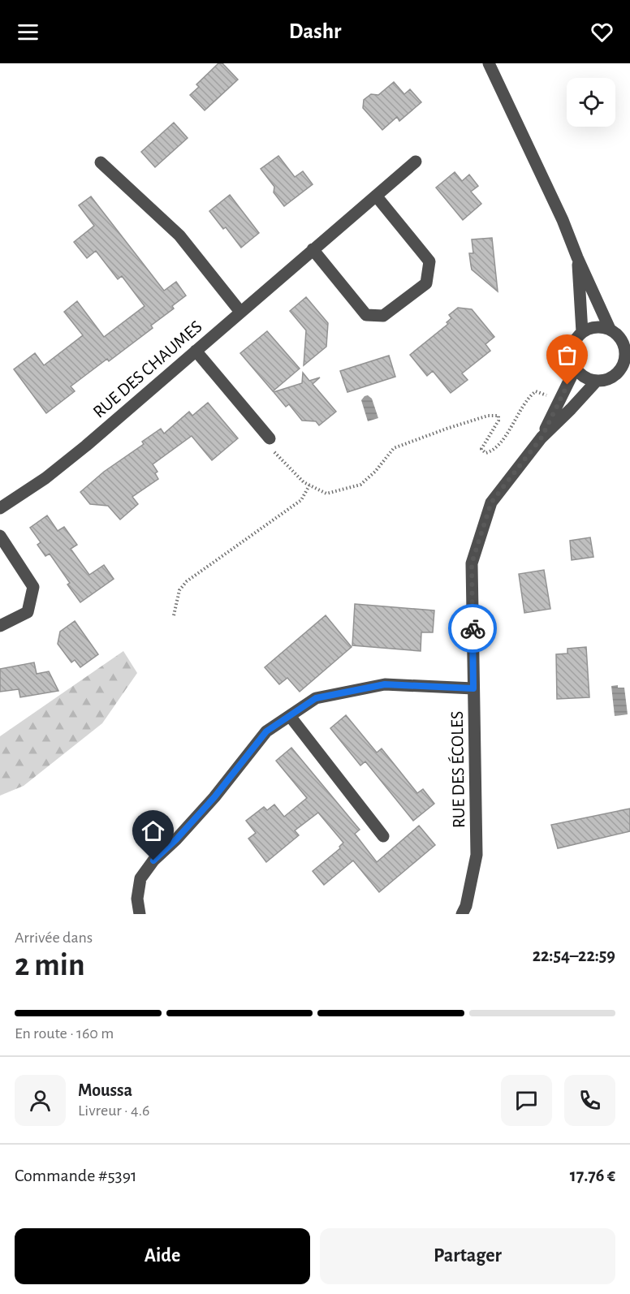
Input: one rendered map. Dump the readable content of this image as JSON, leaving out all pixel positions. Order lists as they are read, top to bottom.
{
  "streets": {
    "street": ["RUE DES CHAUMES", "RUE DES ÉCOLES"]
  },
  "page": {
    "header": "Dashr",
    "heading": ["2 min", "Arrivée dans", "22:54–22:59"],
    "panel": [
      "Moussa",
      "Livreur · 4.6",
      "Commande #5391",
      "17.76 €"
    ],
    "bar": "En route · 160 m",
    "buttons": ["Aide", "Partager"]
  }
}
